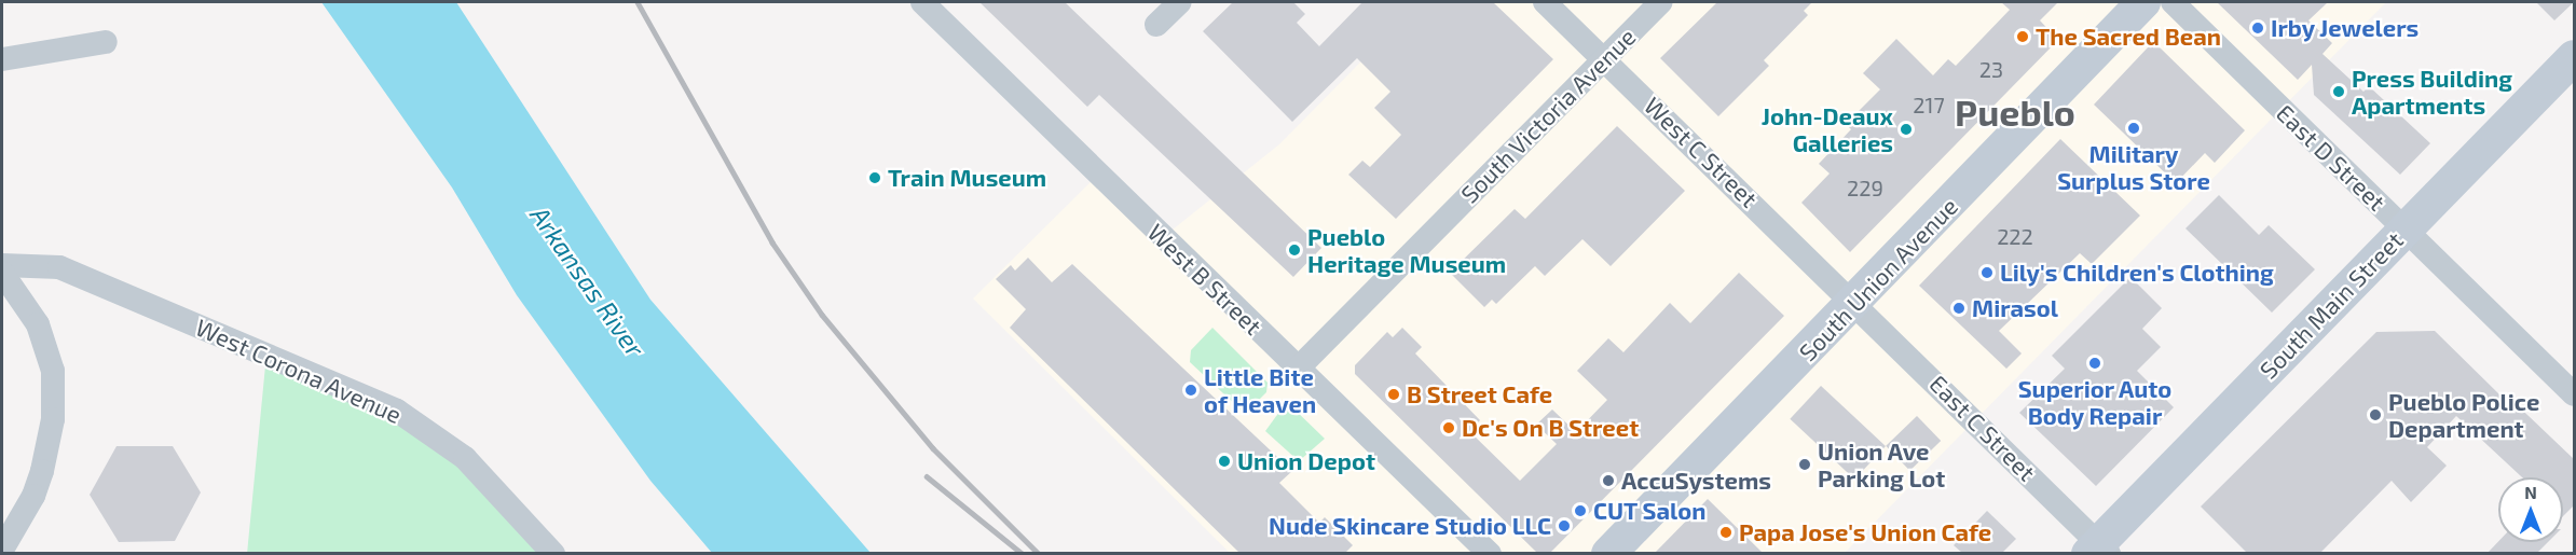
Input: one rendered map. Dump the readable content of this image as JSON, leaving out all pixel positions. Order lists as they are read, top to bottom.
{
  "streets": {
    "street": [
      "South Victoria Avenue",
      "West C Street",
      "East D Street",
      "West B Street",
      "South Union Avenue",
      "South Main Street",
      "West Corona Avenue",
      "East C Street"
    ]
  },
  "crossings": [
    ["South Victoria Avenue", "West C Street"],
    ["South Victoria Avenue", "West B Street"],
    ["West C Street", "South Union Avenue"],
    ["West C Street", "East C Street"],
    ["East D Street", "South Main Street"],
    ["South Union Avenue", "East C Street"],
    ["South Main Street", "East C Street"]
  ],
  "districts": ["Pueblo"],
  "water": ["Arkansas River"],
  "places": [
    "Irby Jewelers",
    "The Sacred Bean",
    "Press Building Apartments",
    "Military Surplus Store",
    "John-Deaux Galleries",
    "Train Museum",
    "Pueblo Heritage Museum",
    "Lily's Children's Clothing",
    "Mirasol",
    "Superior Auto Body Repair",
    "Little Bite of Heaven",
    "B Street Cafe",
    "Pueblo Police Department",
    "Dc's On B Street",
    "Union Depot",
    "Union Ave Parking Lot",
    "AccuSystems",
    "CUT Salon",
    "Nude Skincare Studio LLC",
    "Papa Jose's Union Cafe"
  ],
  "house_numbers": [
    "23",
    "217",
    "229",
    "222"
  ],
  "north": "top"
}
